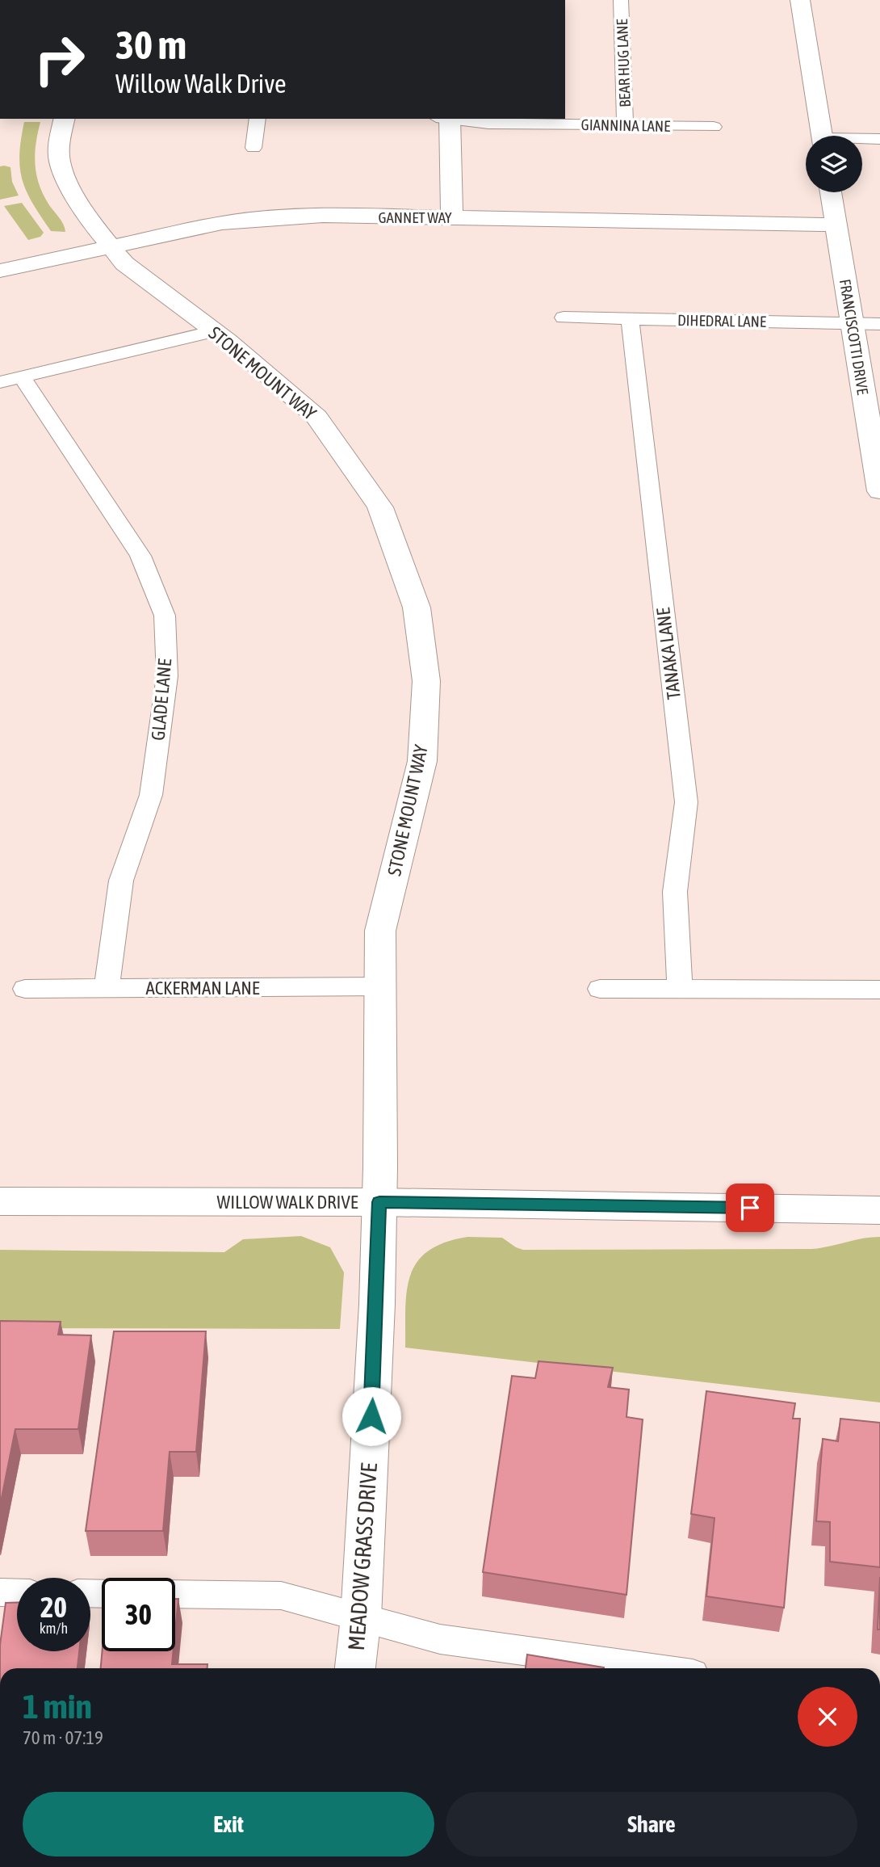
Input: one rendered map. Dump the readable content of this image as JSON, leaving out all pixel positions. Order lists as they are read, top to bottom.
{
  "streets": {
    "street": [
      "GANNET WAY",
      "FRANCISCOTTI DRIVE",
      "STONE MOUNT WAY",
      "WILLOW WALK DRIVE",
      "MEADOW GRASS DRIVE"
    ],
    "lane": [
      "BEAR HUG LANE",
      "GIANNINA LANE",
      "DIHEDRAL LANE",
      "TANAKA LANE",
      "GLADE LANE",
      "ACKERMAN LANE"
    ]
  },
  "crossings": [
    ["BEAR HUG LANE", "GIANNINA LANE"],
    ["GANNET WAY", "FRANCISCOTTI DRIVE"],
    ["GANNET WAY", "STONE MOUNT WAY"],
    ["DIHEDRAL LANE", "FRANCISCOTTI DRIVE"],
    ["DIHEDRAL LANE", "TANAKA LANE"],
    ["STONE MOUNT WAY", "ACKERMAN LANE"],
    ["STONE MOUNT WAY", "WILLOW WALK DRIVE"],
    ["STONE MOUNT WAY", "MEADOW GRASS DRIVE"],
    ["GLADE LANE", "ACKERMAN LANE"],
    ["WILLOW WALK DRIVE", "MEADOW GRASS DRIVE"]
  ],
  "page": {
    "turn": ["30 m", "Willow Walk Drive"],
    "speed": "20 km/h",
    "limit": "30",
    "heading": ["1 min", "70 m · 07:19"],
    "buttons": ["Exit", "Share"]
  }
}
